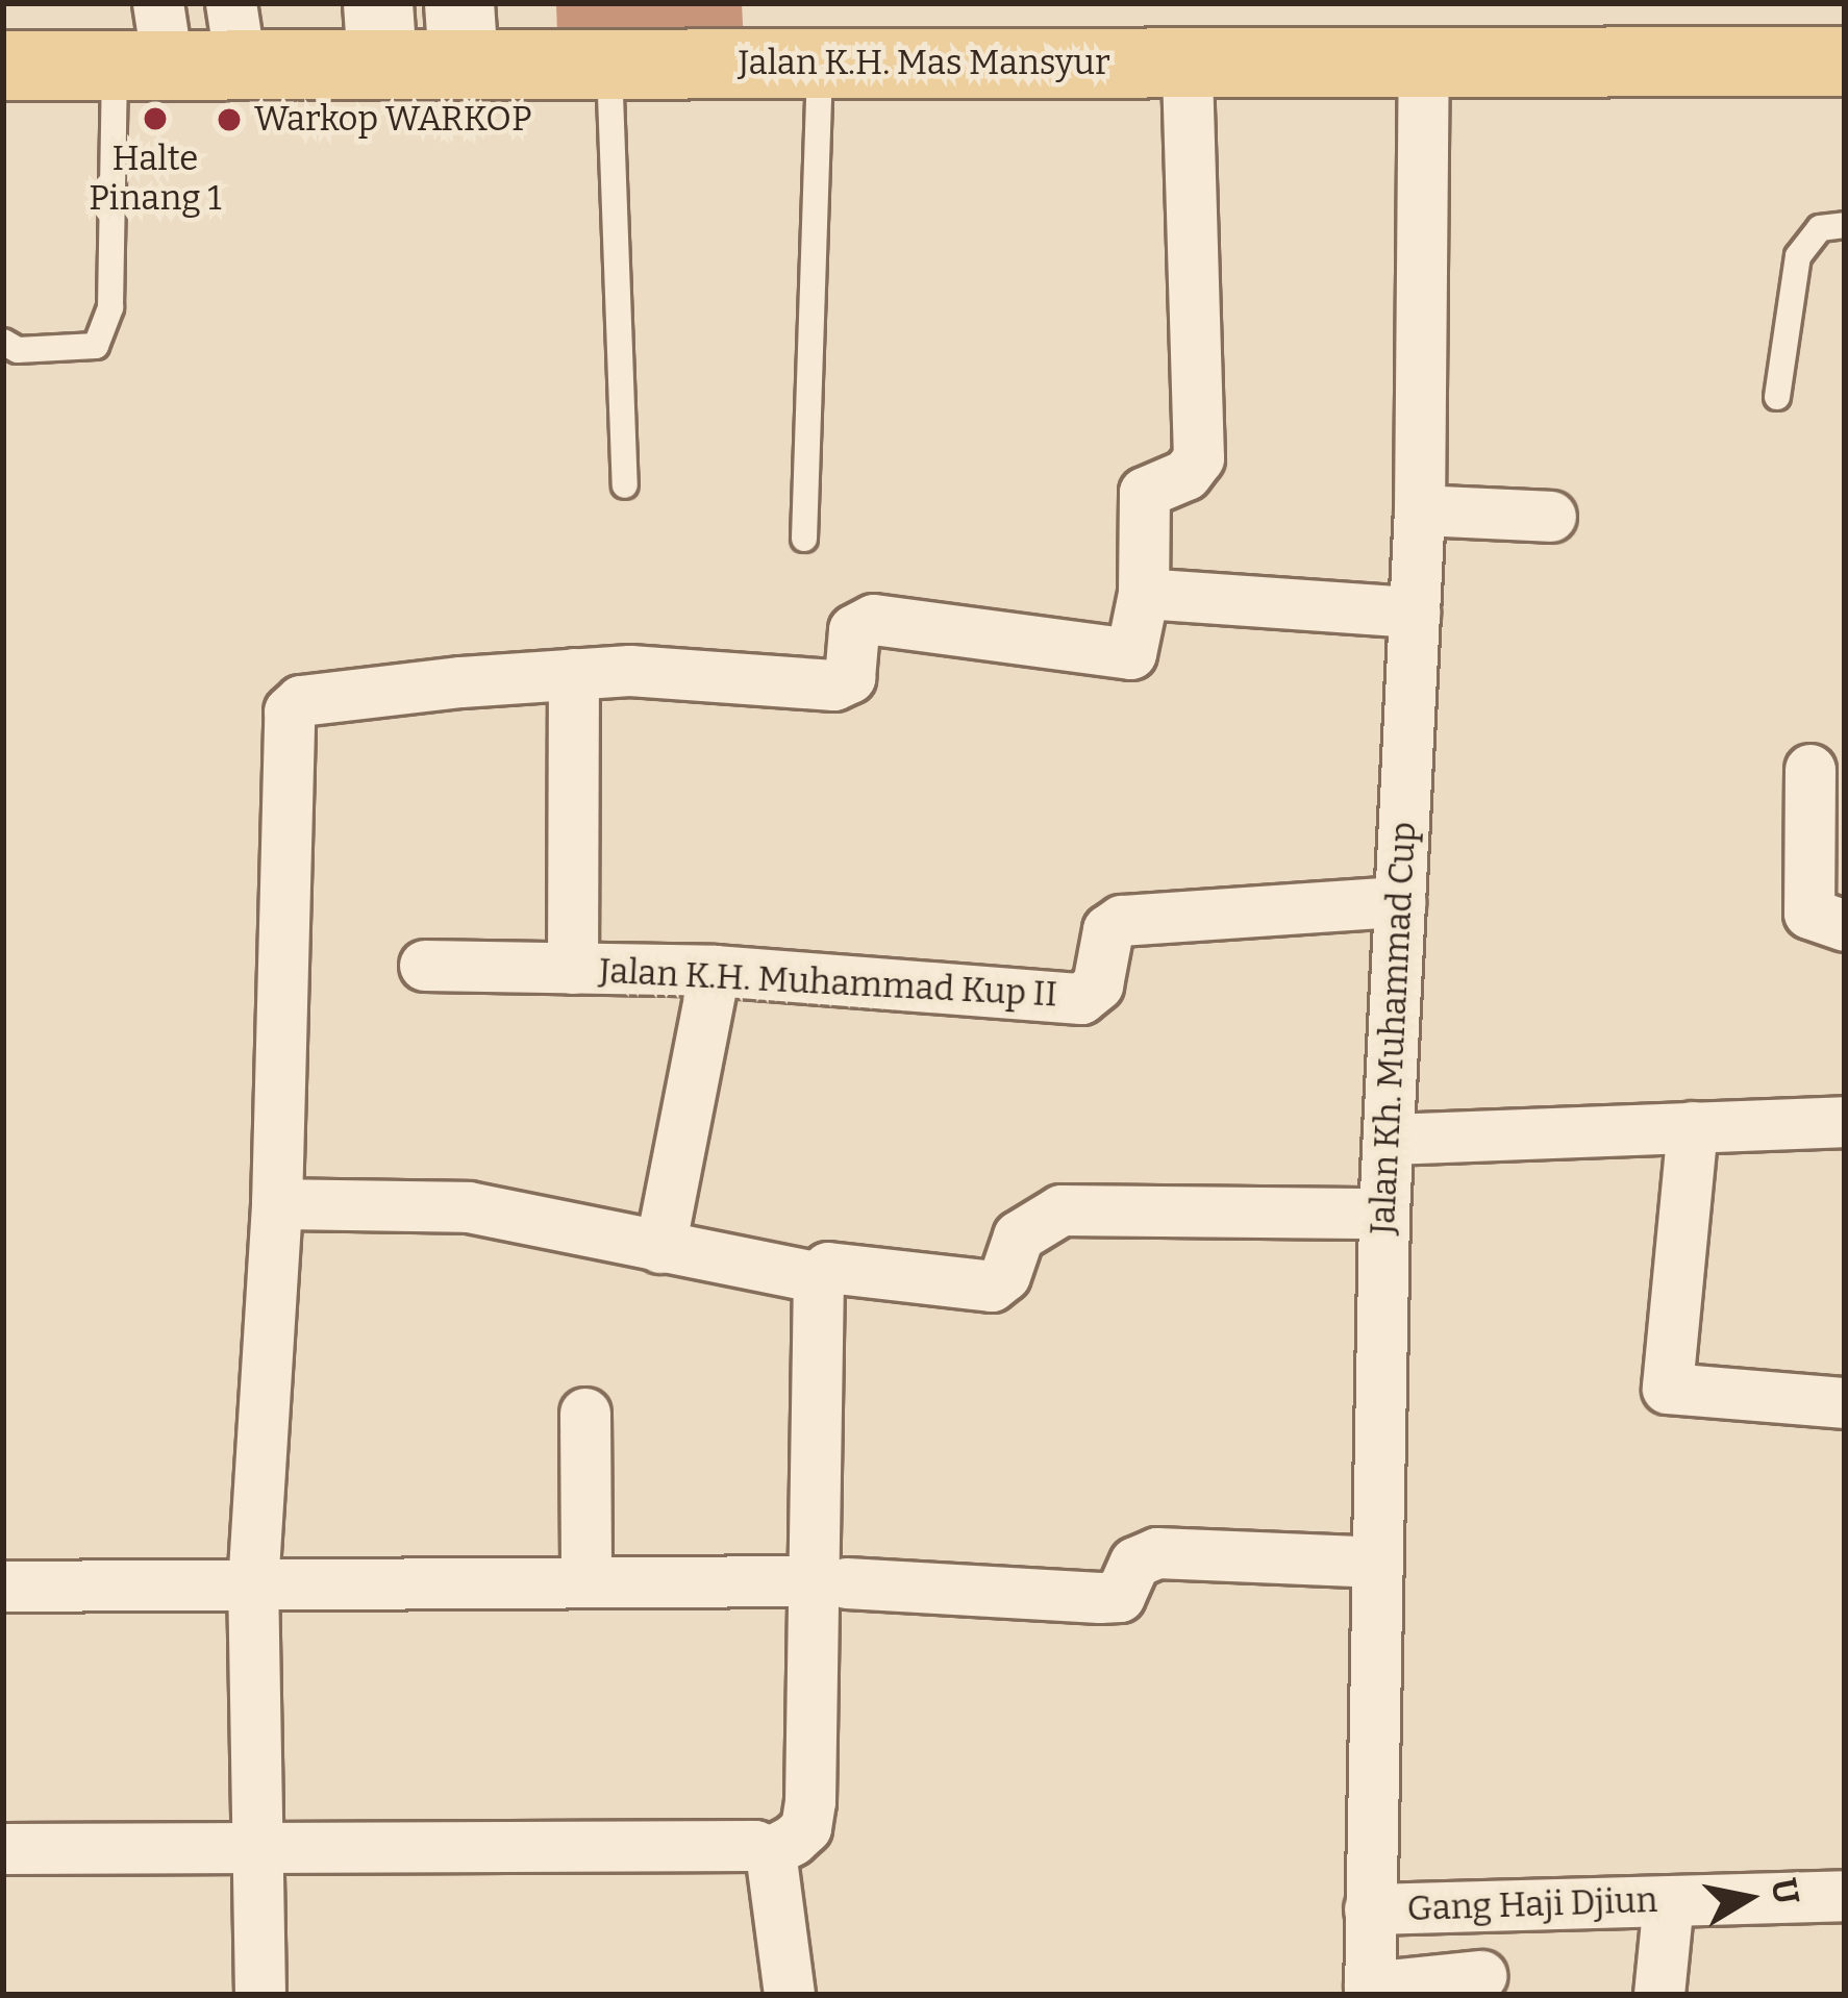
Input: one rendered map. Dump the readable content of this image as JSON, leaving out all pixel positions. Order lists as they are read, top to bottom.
{
  "streets": {
    "main road": ["Jalan K.H. Mas Mansyur"],
    "street": ["Jalan K.H. Muhammad Kup II", "Jalan Kh. Muhammad Cup", "Gang Haji Djiun"]
  },
  "crossings": [
    ["Jalan K.H. Mas Mansyur", "Jalan Kh. Muhammad Cup"],
    ["Jalan K.H. Muhammad Kup II", "Jalan Kh. Muhammad Cup"],
    ["Jalan Kh. Muhammad Cup", "Gang Haji Djiun"]
  ],
  "places": ["Halte Pinang 1", "Warkop WARKOP"],
  "north": "right"
}
